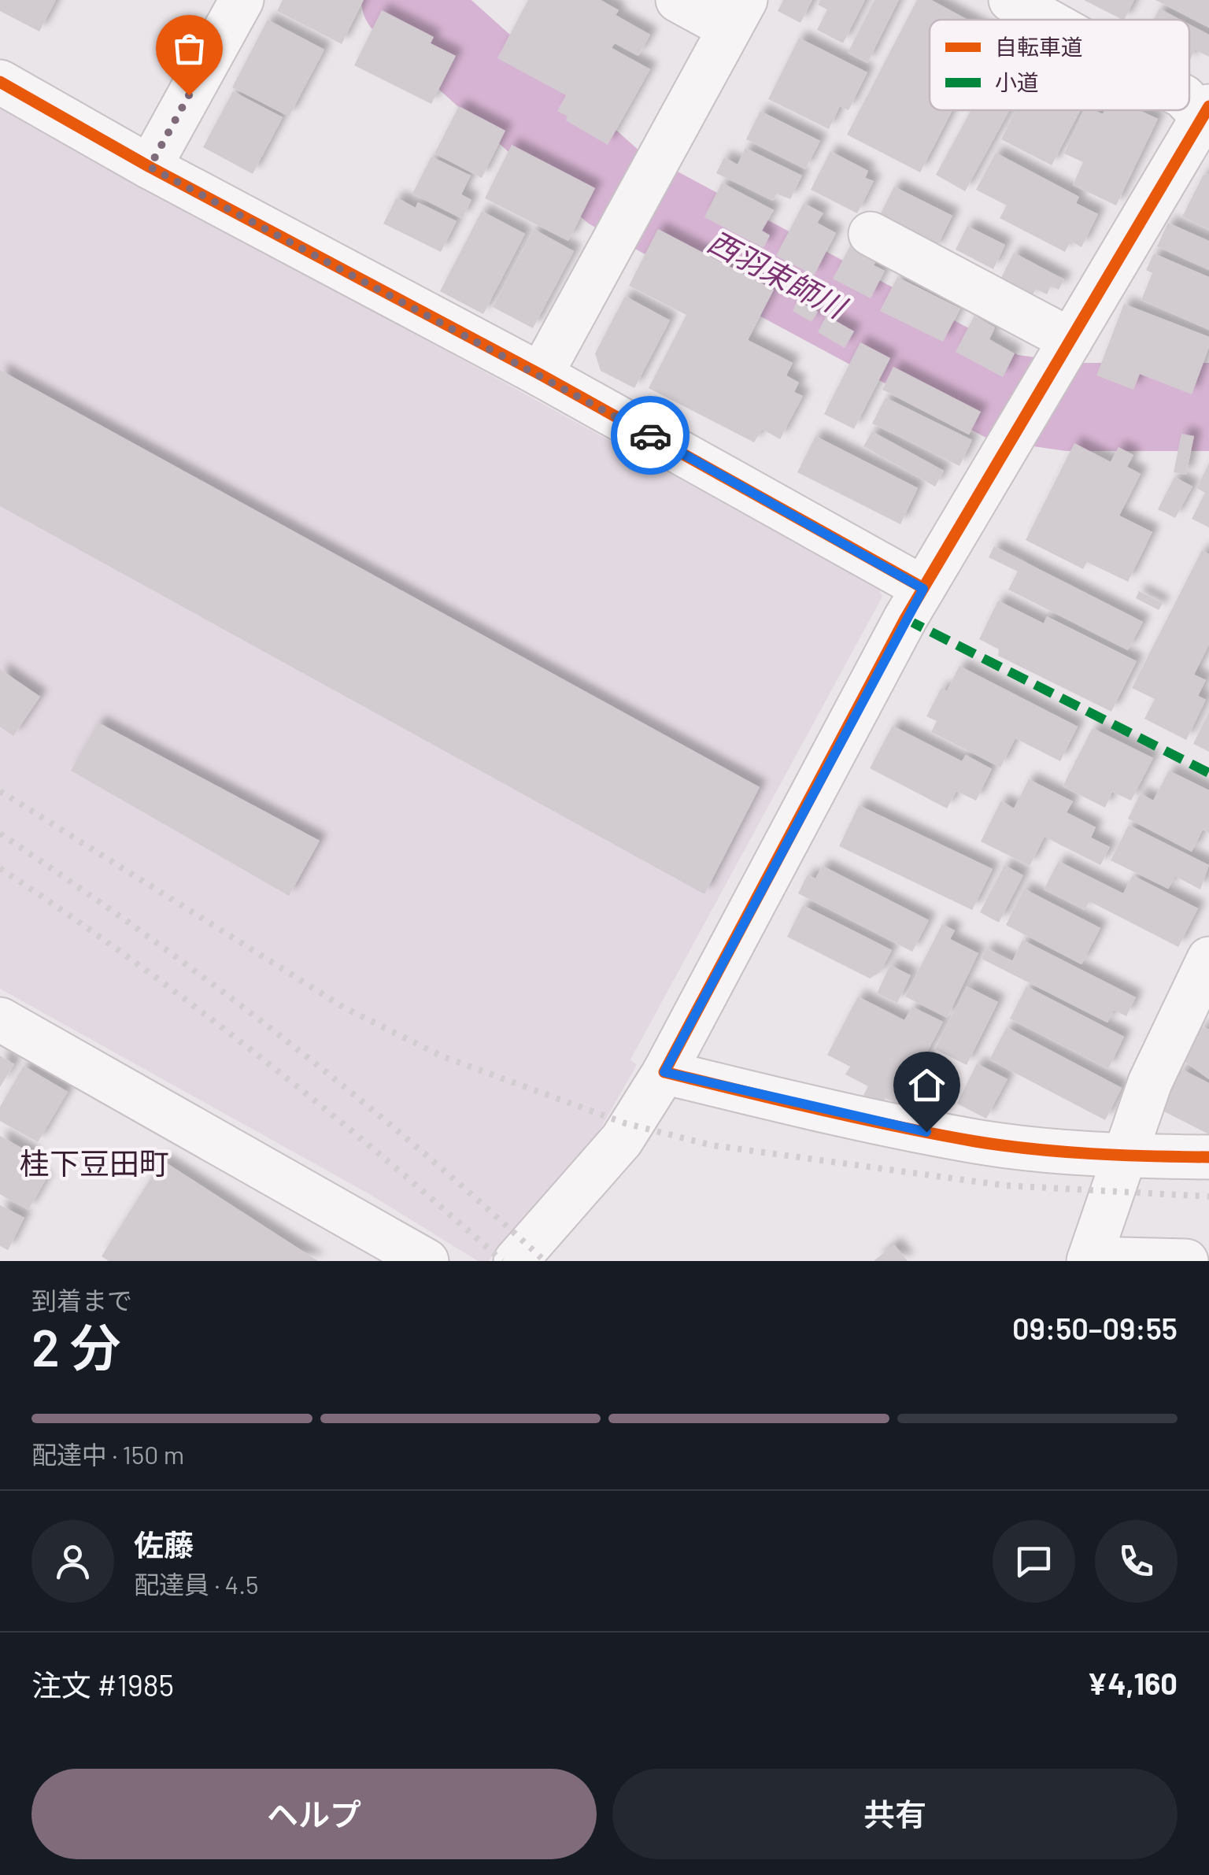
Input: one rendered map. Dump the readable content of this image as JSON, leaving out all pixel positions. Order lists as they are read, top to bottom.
{
  "districts": ["桂下豆田町"],
  "water": ["西羽束師川"],
  "legend": ["自転車道", "小道"],
  "page": {
    "heading": ["2 分", "到着まで", "09:50–09:55"],
    "panel": [
      "佐藤",
      "配達員 · 4.5",
      "注文 #1985",
      "¥4,160"
    ],
    "bar": "配達中 · 150 m",
    "buttons": ["ヘルプ", "共有"]
  }
}
